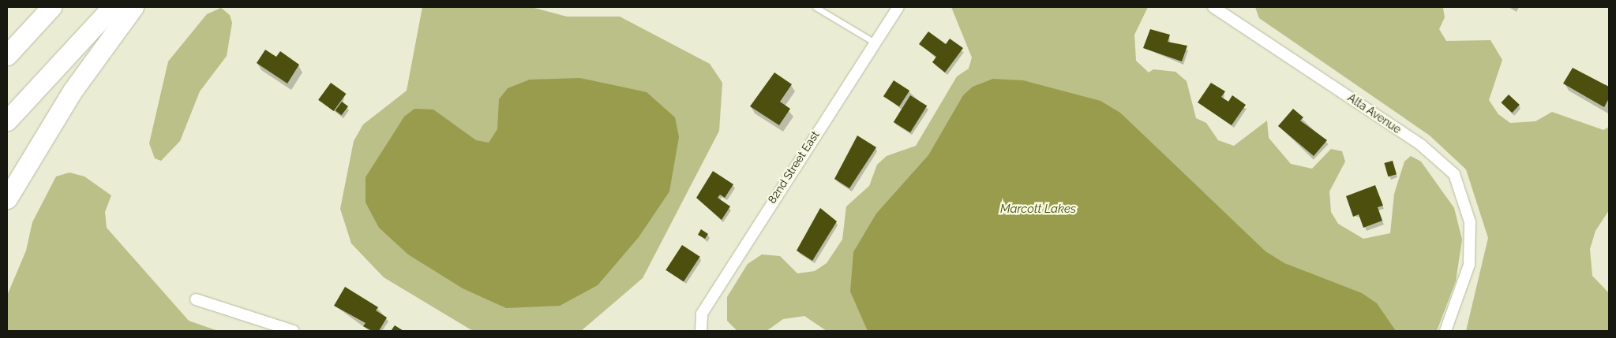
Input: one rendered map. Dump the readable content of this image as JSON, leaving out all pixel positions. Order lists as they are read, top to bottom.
{
  "streets": {
    "street": ["Alta Avenue", "82nd Street East"]
  },
  "water": ["Marcott Lakes"]
}
